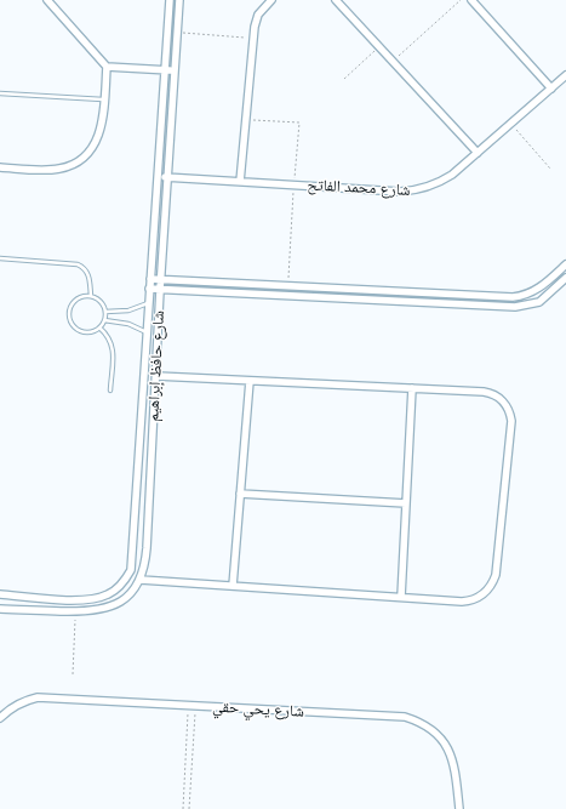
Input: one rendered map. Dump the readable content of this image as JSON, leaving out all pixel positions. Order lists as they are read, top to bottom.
{
  "streets": {
    "street": ["شارع محمد الفاتح", "شارع حافظ إبراهيم", "شارع يحي حقي"]
  },
  "crossings": [
    ["شارع محمد الفاتح", "شارع حافظ إبراهيم"]
  ]
}
